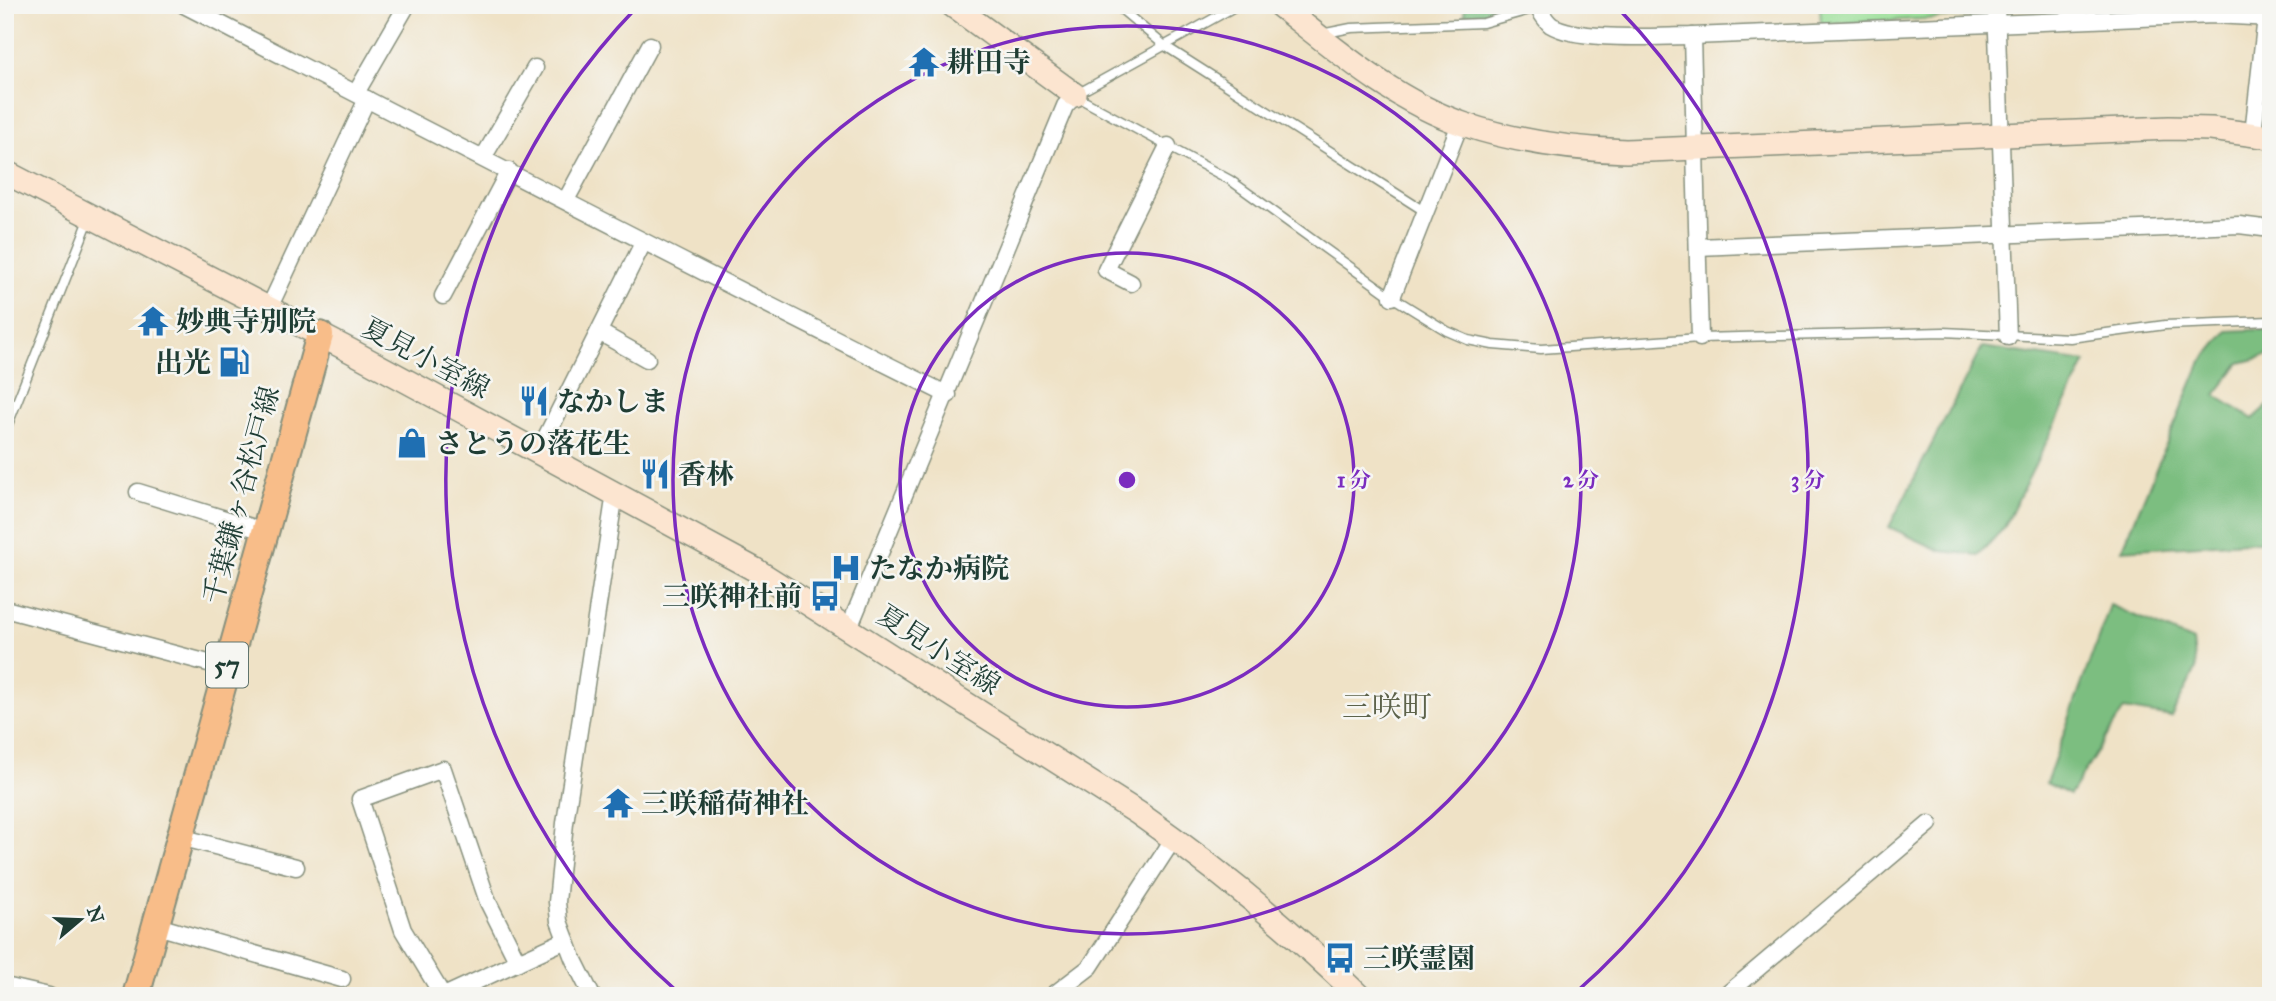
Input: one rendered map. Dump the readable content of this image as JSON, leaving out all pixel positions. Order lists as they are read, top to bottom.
{
  "streets": {
    "main road": ["夏見小室線", "千葉鎌ヶ谷松戸線", "57"]
  },
  "crossings": [
    ["夏見小室線", "千葉鎌ヶ谷松戸線"]
  ],
  "districts": ["三咲町"],
  "places": {
    "temple": ["耕田寺", "妙典寺別院", "三咲稲荷神社"],
    "fuel station": ["出光"],
    "restaurant": ["なかしま", "香林"],
    "shop": ["さとうの落花生"],
    "hospital": ["たなか病院"],
    "bus stop": ["三咲神社前", "三咲霊園"]
  },
  "north": "right",
  "rings": ["1 分", "2 分", "3 分"]
}
